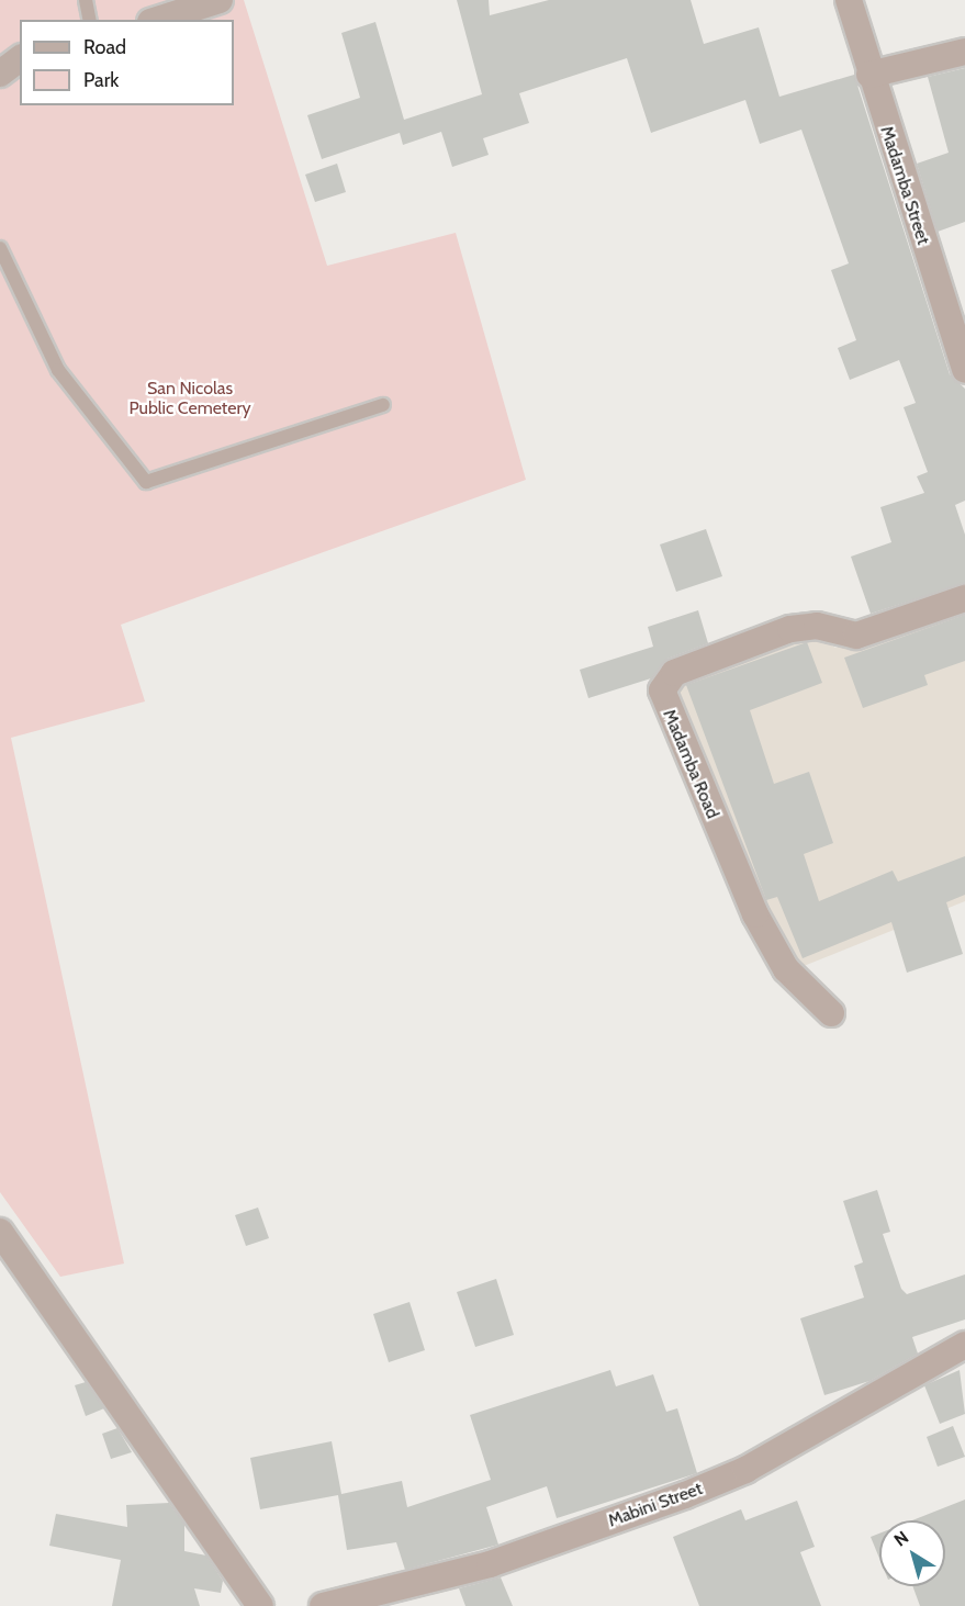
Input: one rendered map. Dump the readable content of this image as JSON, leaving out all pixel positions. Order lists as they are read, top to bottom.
{
  "streets": {
    "street": ["Madamba Street", "Madamba Road", "Mabini Street"]
  },
  "parks": ["San Nicolas Public Cemetery"],
  "legend": ["Road", "Park"],
  "north": "top left"
}
